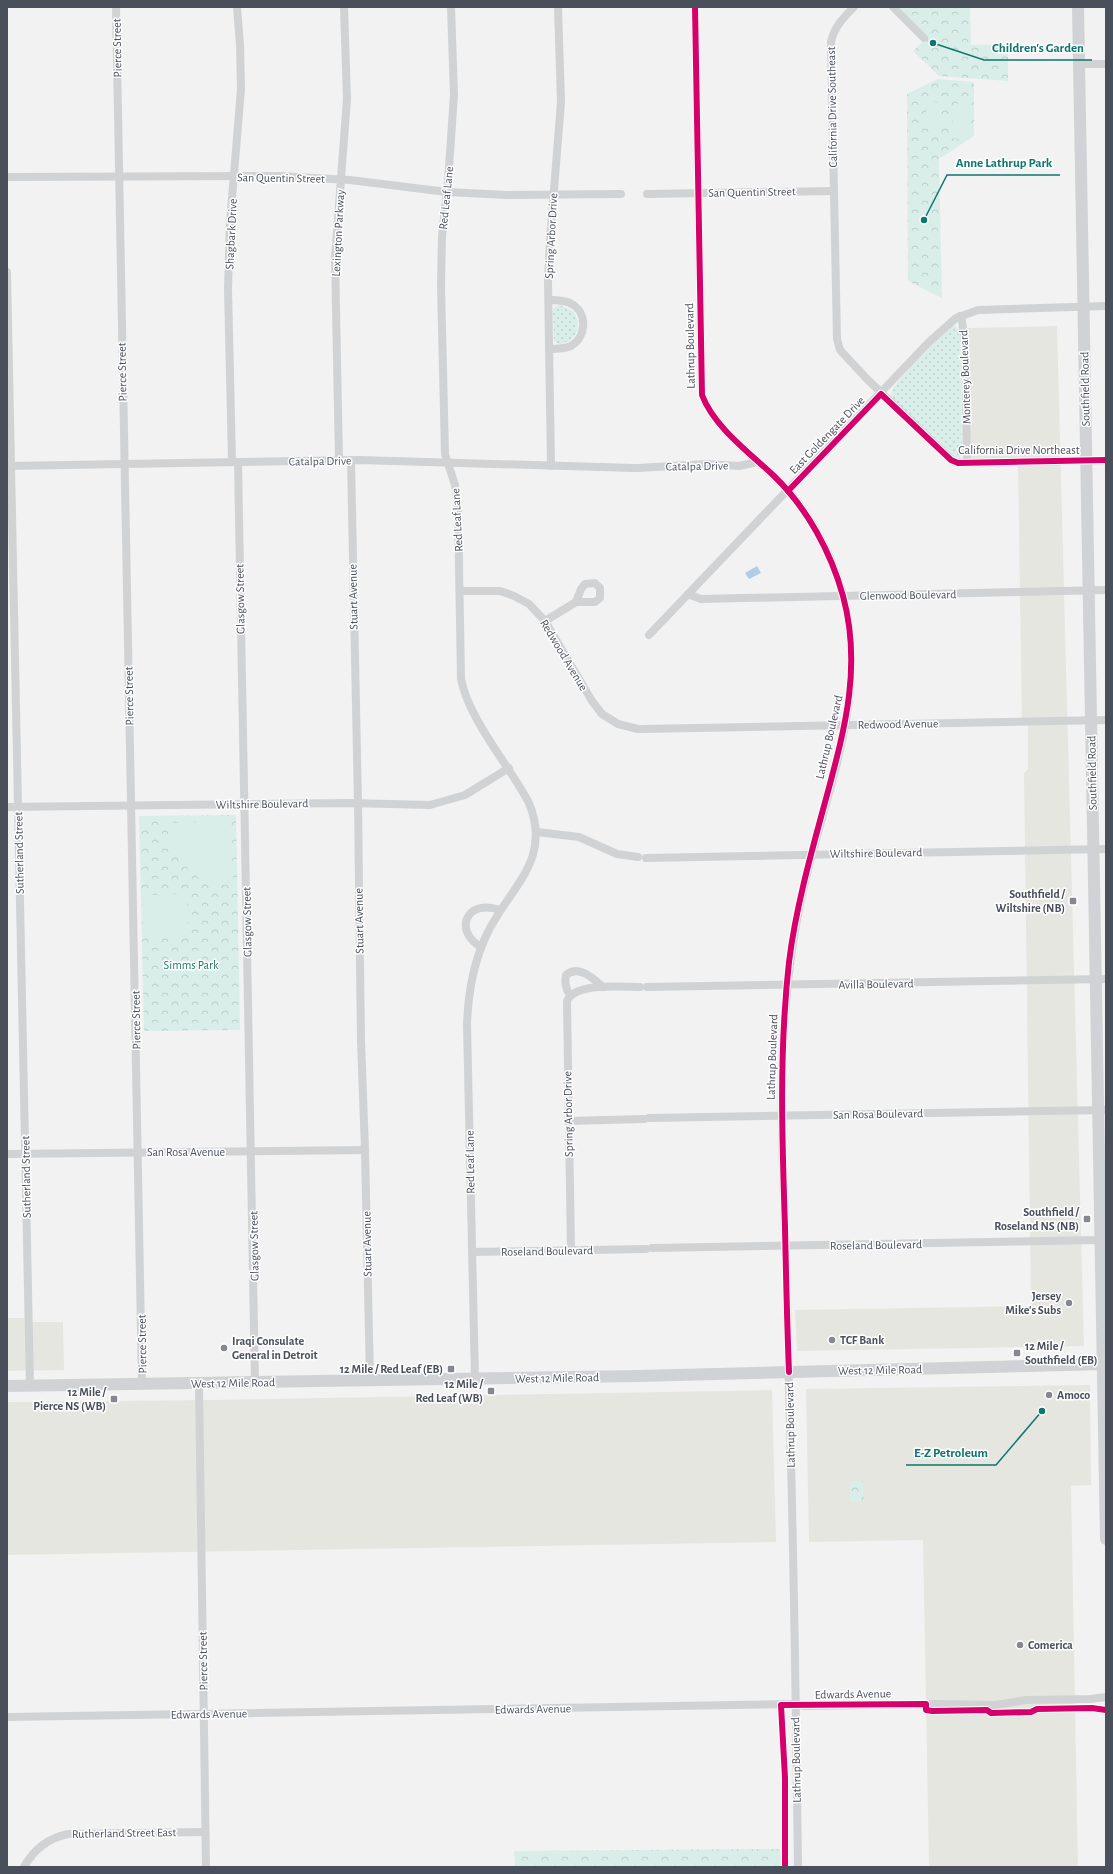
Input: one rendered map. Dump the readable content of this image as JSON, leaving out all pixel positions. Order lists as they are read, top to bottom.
{
  "streets": {
    "main road": ["Southfield Road", "West 12 Mile Road"],
    "street": [
      "Pierce Street",
      "California Drive Southeast",
      "San Quentin Street",
      "Red Leaf Lane",
      "Lexington Parkway",
      "Shagbark Drive",
      "Spring Arbor Drive",
      "Lathrup Boulevard",
      "Monterey Boulevard",
      "East Goldengate Drive",
      "California Drive Northeast",
      "Catalpa Drive",
      "Glenwood Boulevard",
      "Stuart Avenue",
      "Glasgow Street",
      "Redwood Avenue",
      "Wiltshire Boulevard",
      "Sutherland Street",
      "Avilla Boulevard",
      "San Rosa Boulevard",
      "San Rosa Avenue",
      "Roseland Boulevard",
      "Edwards Avenue",
      "Rutherland Street East"
    ]
  },
  "crossings": [
    ["Pierce Street", "San Quentin Street"],
    ["Pierce Street", "Catalpa Drive"],
    ["Pierce Street", "Wiltshire Boulevard"],
    ["Pierce Street", "San Rosa Avenue"],
    ["Pierce Street", "West 12 Mile Road"],
    ["Pierce Street", "Edwards Avenue"],
    ["Pierce Street", "Rutherland Street East"],
    ["California Drive Southeast", "San Quentin Street"],
    ["California Drive Southeast", "California Drive Northeast"],
    ["San Quentin Street", "Red Leaf Lane"],
    ["San Quentin Street", "Lexington Parkway"],
    ["San Quentin Street", "Shagbark Drive"],
    ["San Quentin Street", "Spring Arbor Drive"],
    ["San Quentin Street", "Lathrup Boulevard"],
    ["San Quentin Street", "California Drive Northeast"],
    ["Red Leaf Lane", "Catalpa Drive"],
    ["Red Leaf Lane", "Redwood Avenue"],
    ["Red Leaf Lane", "Wiltshire Boulevard"],
    ["Red Leaf Lane", "Roseland Boulevard"],
    ["Red Leaf Lane", "West 12 Mile Road"],
    ["Lexington Parkway", "Catalpa Drive"],
    ["Shagbark Drive", "Catalpa Drive"],
    ["Shagbark Drive", "Glasgow Street"],
    ["Spring Arbor Drive", "Catalpa Drive"],
    ["Spring Arbor Drive", "Avilla Boulevard"],
    ["Spring Arbor Drive", "San Rosa Boulevard"],
    ["Spring Arbor Drive", "Roseland Boulevard"],
    ["Lathrup Boulevard", "East Goldengate Drive"],
    ["Lathrup Boulevard", "Catalpa Drive"],
    ["Lathrup Boulevard", "Glenwood Boulevard"],
    ["Lathrup Boulevard", "Redwood Avenue"],
    ["Lathrup Boulevard", "Wiltshire Boulevard"],
    ["Lathrup Boulevard", "Avilla Boulevard"],
    ["Lathrup Boulevard", "San Rosa Boulevard"],
    ["Lathrup Boulevard", "Roseland Boulevard"],
    ["Lathrup Boulevard", "West 12 Mile Road"],
    ["Lathrup Boulevard", "Edwards Avenue"],
    ["Monterey Boulevard", "East Goldengate Drive"],
    ["Monterey Boulevard", "California Drive Northeast"],
    ["Southfield Road", "East Goldengate Drive"],
    ["Southfield Road", "California Drive Northeast"],
    ["Southfield Road", "Glenwood Boulevard"],
    ["Southfield Road", "Redwood Avenue"],
    ["Southfield Road", "Wiltshire Boulevard"],
    ["Southfield Road", "Avilla Boulevard"],
    ["Southfield Road", "San Rosa Boulevard"],
    ["Southfield Road", "Roseland Boulevard"],
    ["Southfield Road", "West 12 Mile Road"],
    ["East Goldengate Drive", "California Drive Northeast"],
    ["East Goldengate Drive", "Glenwood Boulevard"],
    ["Catalpa Drive", "Stuart Avenue"],
    ["Catalpa Drive", "Glasgow Street"],
    ["Catalpa Drive", "Sutherland Street"],
    ["Stuart Avenue", "Wiltshire Boulevard"],
    ["Stuart Avenue", "San Rosa Avenue"],
    ["Stuart Avenue", "West 12 Mile Road"],
    ["Glasgow Street", "Wiltshire Boulevard"],
    ["Glasgow Street", "San Rosa Avenue"],
    ["Glasgow Street", "West 12 Mile Road"],
    ["Wiltshire Boulevard", "Sutherland Street"],
    ["Sutherland Street", "San Rosa Avenue"],
    ["Sutherland Street", "West 12 Mile Road"]
  ],
  "parks": ["Simms Park"],
  "places": {
    "other": [
      "Children's Garden",
      "Anne Lathrup Park",
      "Jersey Mike's Subs",
      "TCF Bank",
      "Iraqi Consulate General in Detroit",
      "Amoco",
      "E-Z Petroleum",
      "Comerica"
    ],
    "transit": [
      "Southfield / Wiltshire (NB)",
      "Southfield / Roseland NS (NB)",
      "12 Mile / Southfield (EB)",
      "12 Mile / Red Leaf (EB)",
      "12 Mile / Red Leaf (WB)",
      "12 Mile / Pierce NS (WB)"
    ]
  }
}
